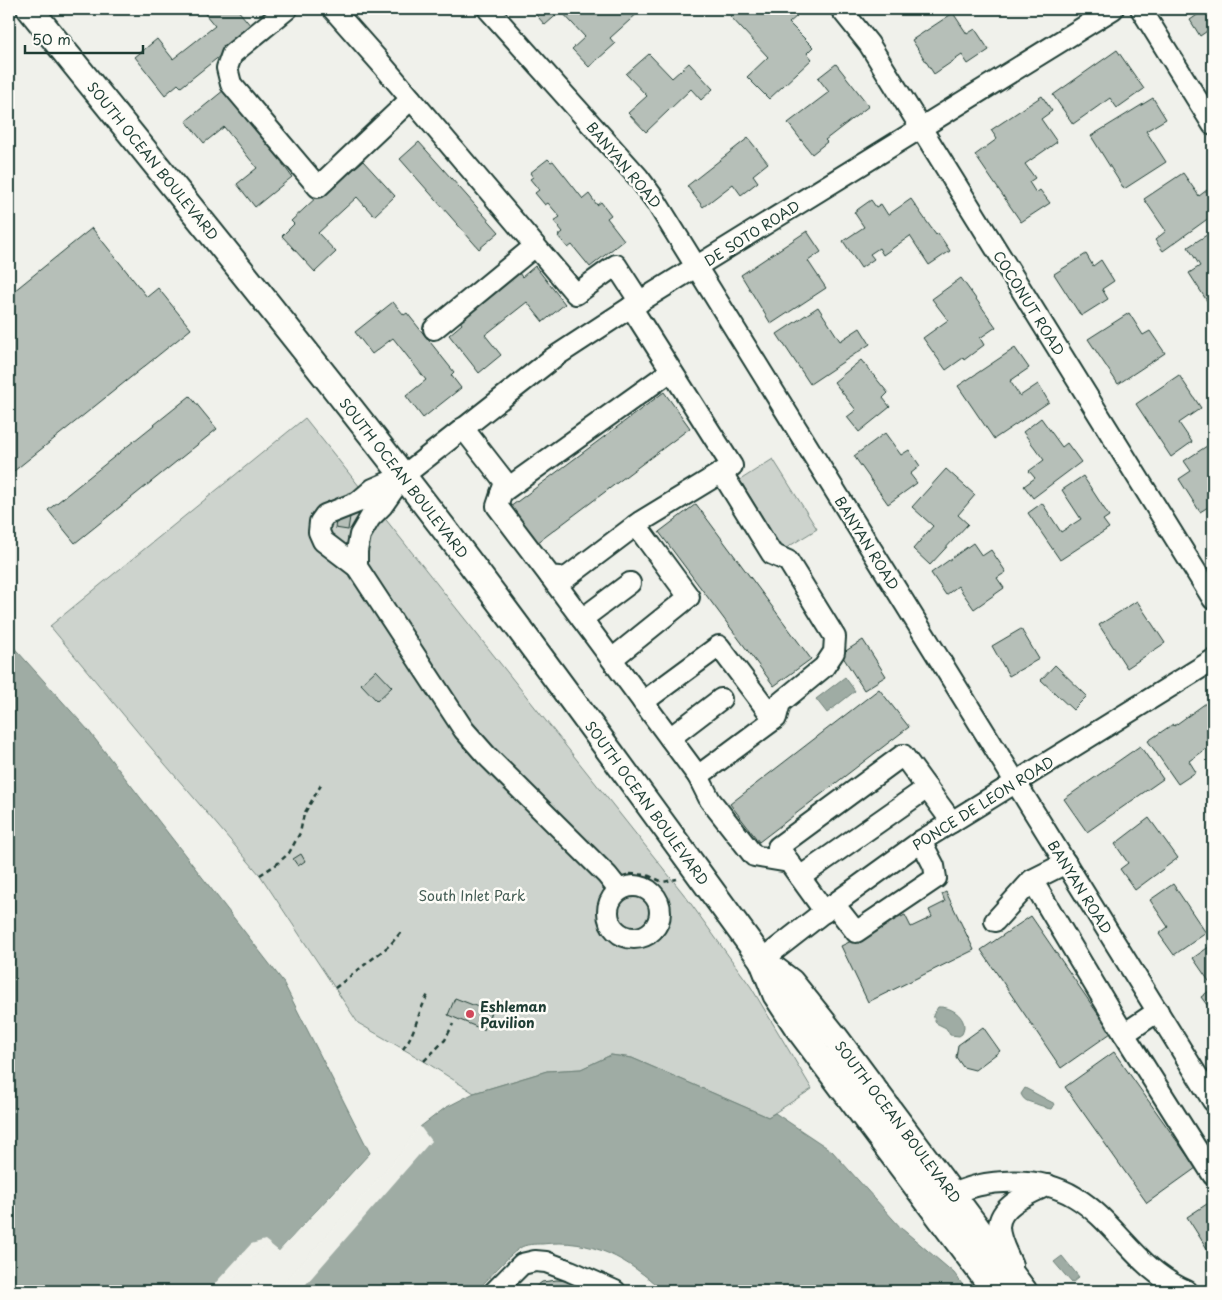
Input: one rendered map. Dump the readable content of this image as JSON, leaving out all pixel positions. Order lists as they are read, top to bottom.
{
  "streets": {
    "main road": ["SOUTH OCEAN BOULEVARD"],
    "street": [
      "BANYAN ROAD",
      "DE SOTO ROAD",
      "COCONUT ROAD",
      "PONCE DE LEON ROAD"
    ]
  },
  "crossings": [
    ["SOUTH OCEAN BOULEVARD", "DE SOTO ROAD"],
    ["SOUTH OCEAN BOULEVARD", "PONCE DE LEON ROAD"],
    ["BANYAN ROAD", "DE SOTO ROAD"],
    ["BANYAN ROAD", "PONCE DE LEON ROAD"],
    ["DE SOTO ROAD", "COCONUT ROAD"]
  ],
  "parks": ["South Inlet Park"],
  "places": ["Eshleman Pavilion"],
  "scale_bar": "50 m"
}
